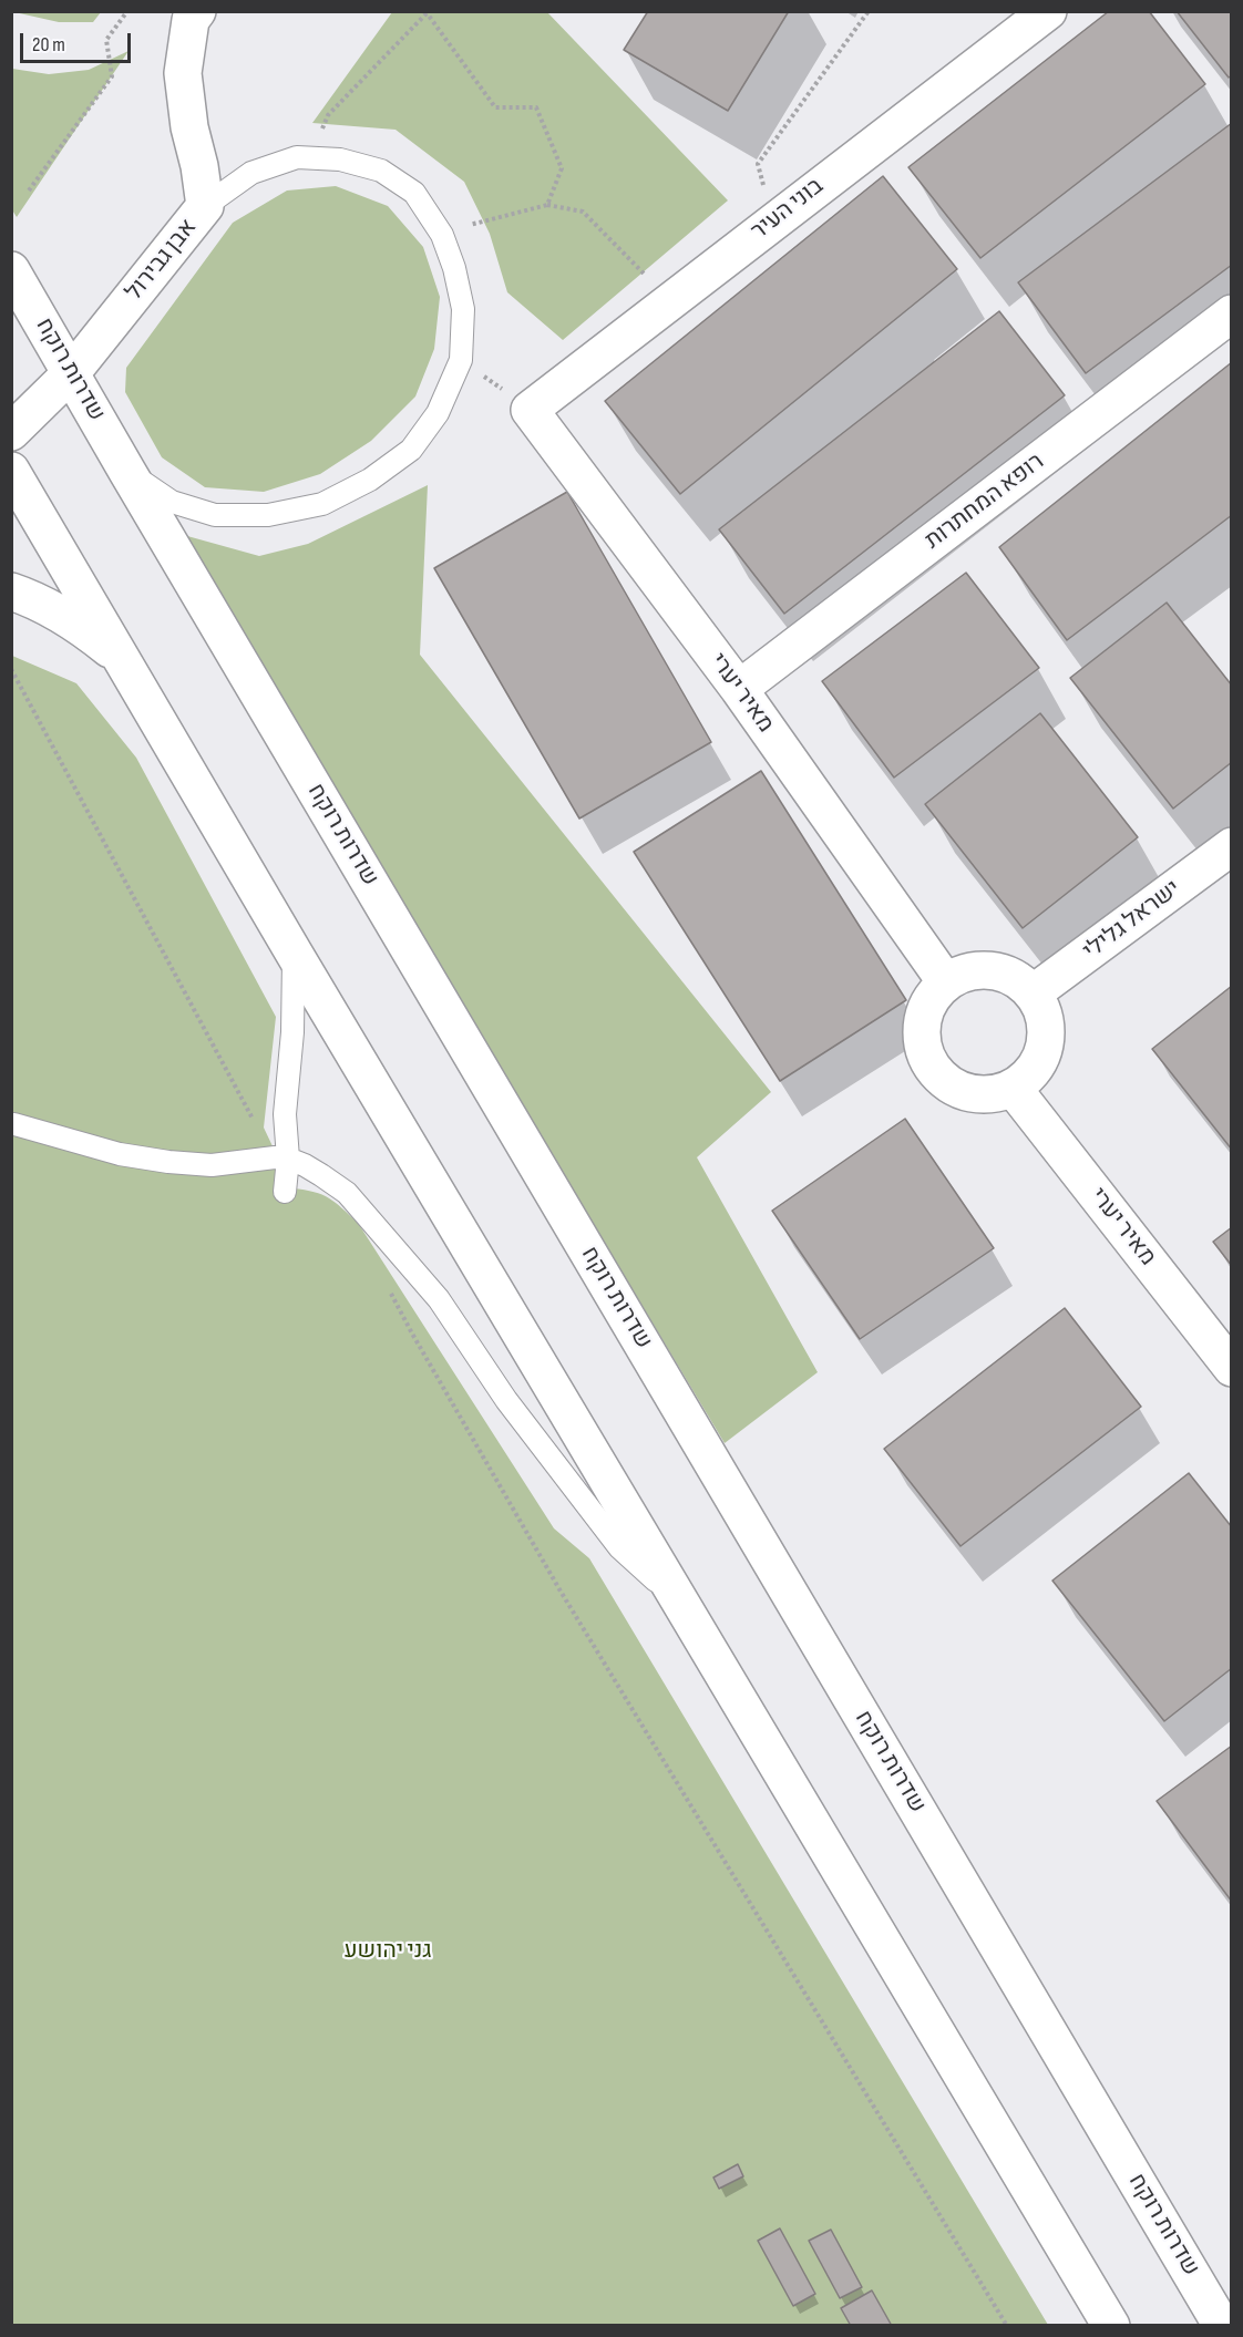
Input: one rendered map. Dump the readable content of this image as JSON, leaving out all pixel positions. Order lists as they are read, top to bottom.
{
  "streets": {
    "main road": [
      "בוני העיר",
      "אבן גבירול",
      "שדרות רוקח",
      "רופא המחתרות",
      "מאיר יערי",
      "ישראל גלילי"
    ]
  },
  "crossings": [
    ["בוני העיר", "מאיר יערי"],
    ["אבן גבירול", "שדרות רוקח"],
    ["רופא המחתרות", "מאיר יערי"],
    ["מאיר יערי", "ישראל גלילי"]
  ],
  "parks": ["גני יהושע"],
  "scale_bar": "20 m"
}
